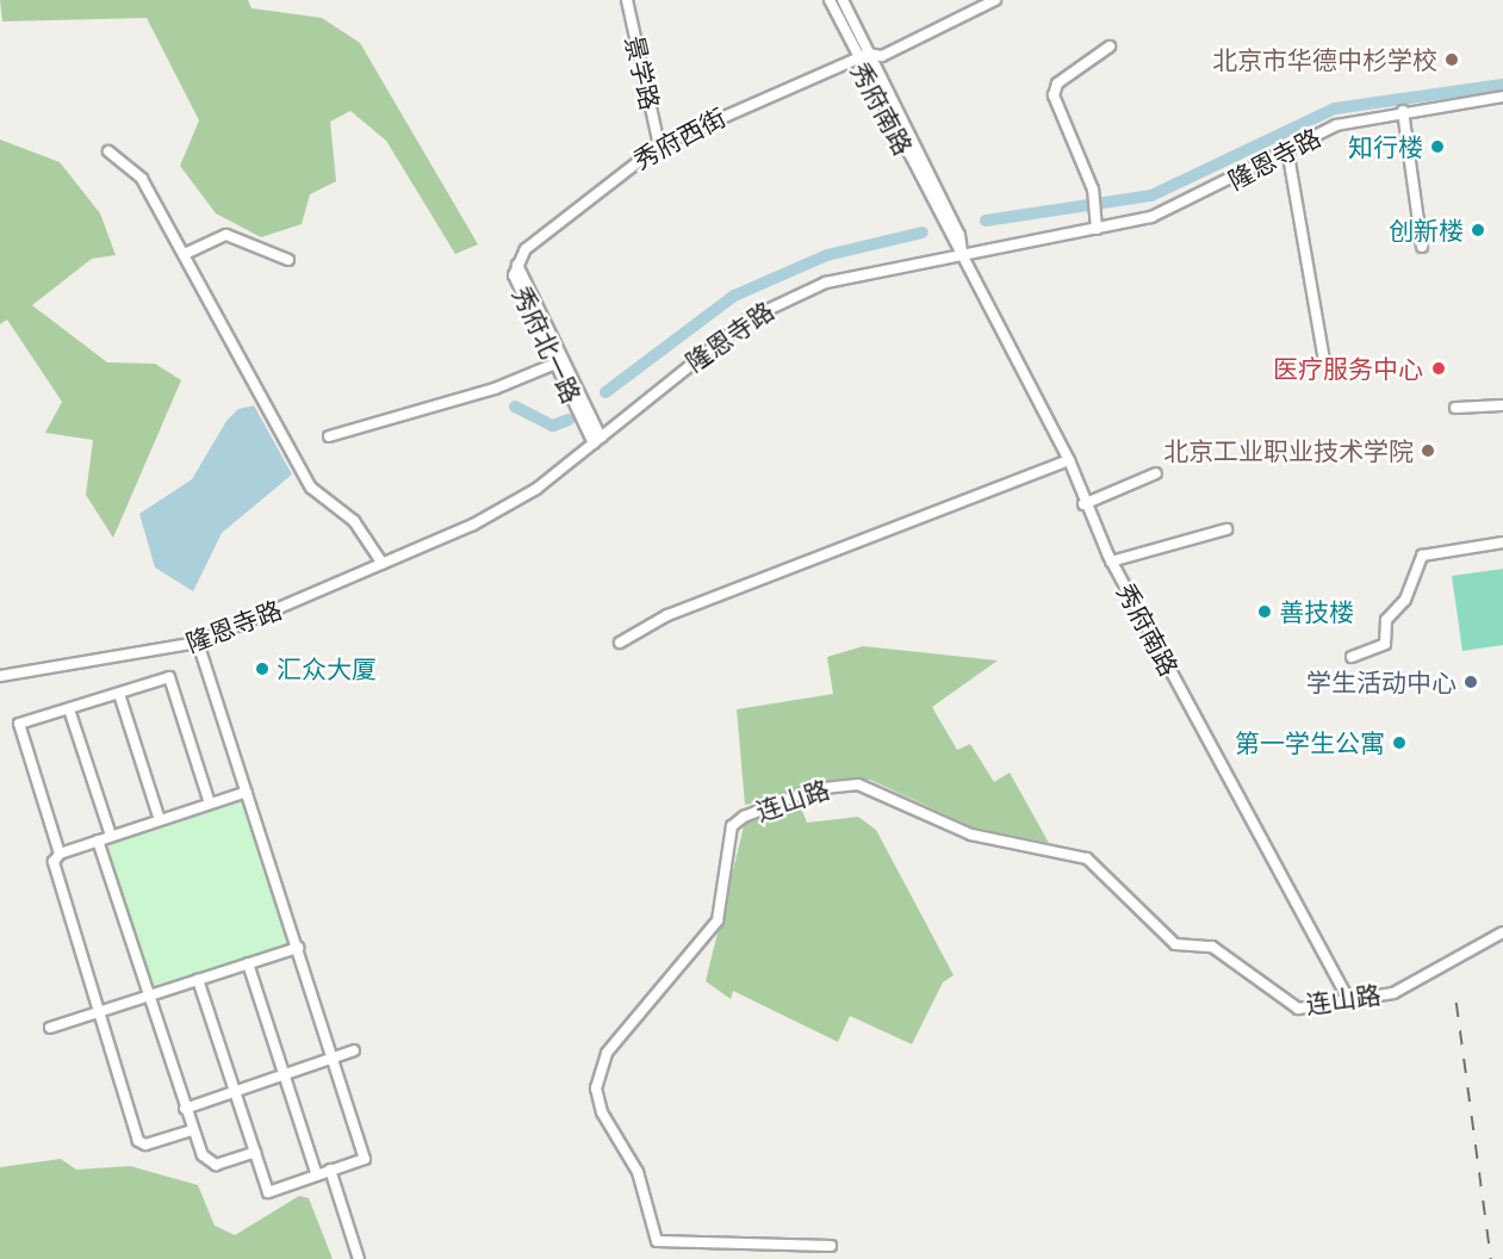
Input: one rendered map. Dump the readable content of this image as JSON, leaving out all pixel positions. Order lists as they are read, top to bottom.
{
  "streets": {
    "street": [
      "景学路",
      "秀府南路",
      "秀府西街",
      "隆恩寺路",
      "秀府北一路",
      "连山路"
    ]
  },
  "crossings": [
    ["景学路", "秀府西街"],
    ["秀府南路", "秀府西街"],
    ["秀府南路", "隆恩寺路"],
    ["秀府南路", "连山路"],
    ["秀府西街", "秀府北一路"],
    ["隆恩寺路", "秀府北一路"]
  ],
  "places": [
    "北京市华德中杉学校",
    "知行楼",
    "创新楼",
    "医疗服务中心",
    "北京工业职业技术学院",
    "善技楼",
    "汇众大厦",
    "学生活动中心",
    "第一学生公寓"
  ]
}
